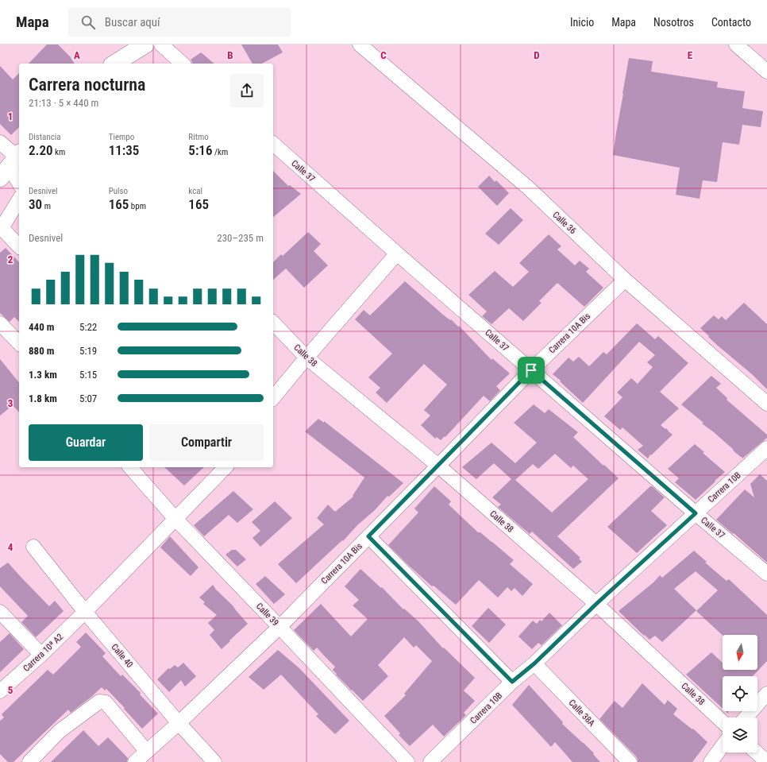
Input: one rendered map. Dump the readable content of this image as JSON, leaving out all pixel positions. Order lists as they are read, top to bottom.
{
  "streets": {
    "street": [
      "Calle 37",
      "Calle 36",
      "Carrera 10A Bis",
      "Calle 38",
      "Carrera 10B",
      "Calle 39",
      "Carrera 10ª A2",
      "Calle 40",
      "Calle 38A"
    ]
  },
  "crossings": [
    ["Calle 37", "Carrera 10A Bis"],
    ["Calle 37", "Carrera 10B"],
    ["Calle 36", "Carrera 10A Bis"],
    ["Carrera 10A Bis", "Calle 38"],
    ["Carrera 10A Bis", "Calle 39"],
    ["Carrera 10A Bis", "Calle 40"],
    ["Calle 38", "Carrera 10B"],
    ["Carrera 10B", "Calle 38A"],
    ["Calle 39", "Carrera 10ª A2"],
    ["Carrera 10ª A2", "Calle 40"]
  ],
  "north": "bottom",
  "page": {
    "header": "Mapa",
    "search": "Buscar aquí",
    "nav": [
      "Inicio",
      "Mapa",
      "Nosotros",
      "Contacto"
    ],
    "heading": ["Carrera nocturna", "21:13 · 5 × 440 m"],
    "stats": [
      ["Distancia", "2.20 km"],
      ["Tiempo", "11:35"],
      ["Ritmo", "5:16 /km"],
      ["Desnivel", "30 m"],
      ["Pulso", "165 bpm"],
      ["kcal", "165"]
    ],
    "chart": ["Desnivel", "230–235 m"],
    "list": [
      {
        "name": "440 m",
        "note": "5:22"
      },
      {
        "name": "880 m",
        "note": "5:19"
      },
      {
        "name": "1.3 km",
        "note": "5:15"
      },
      {
        "name": "1.8 km",
        "note": "5:07"
      }
    ],
    "buttons": ["Guardar", "Compartir"]
  },
  "grid": {
    "columns": [
      "A",
      "B",
      "C",
      "D",
      "E"
    ],
    "rows": [
      "1",
      "2",
      "3",
      "4",
      "5"
    ]
  }
}
